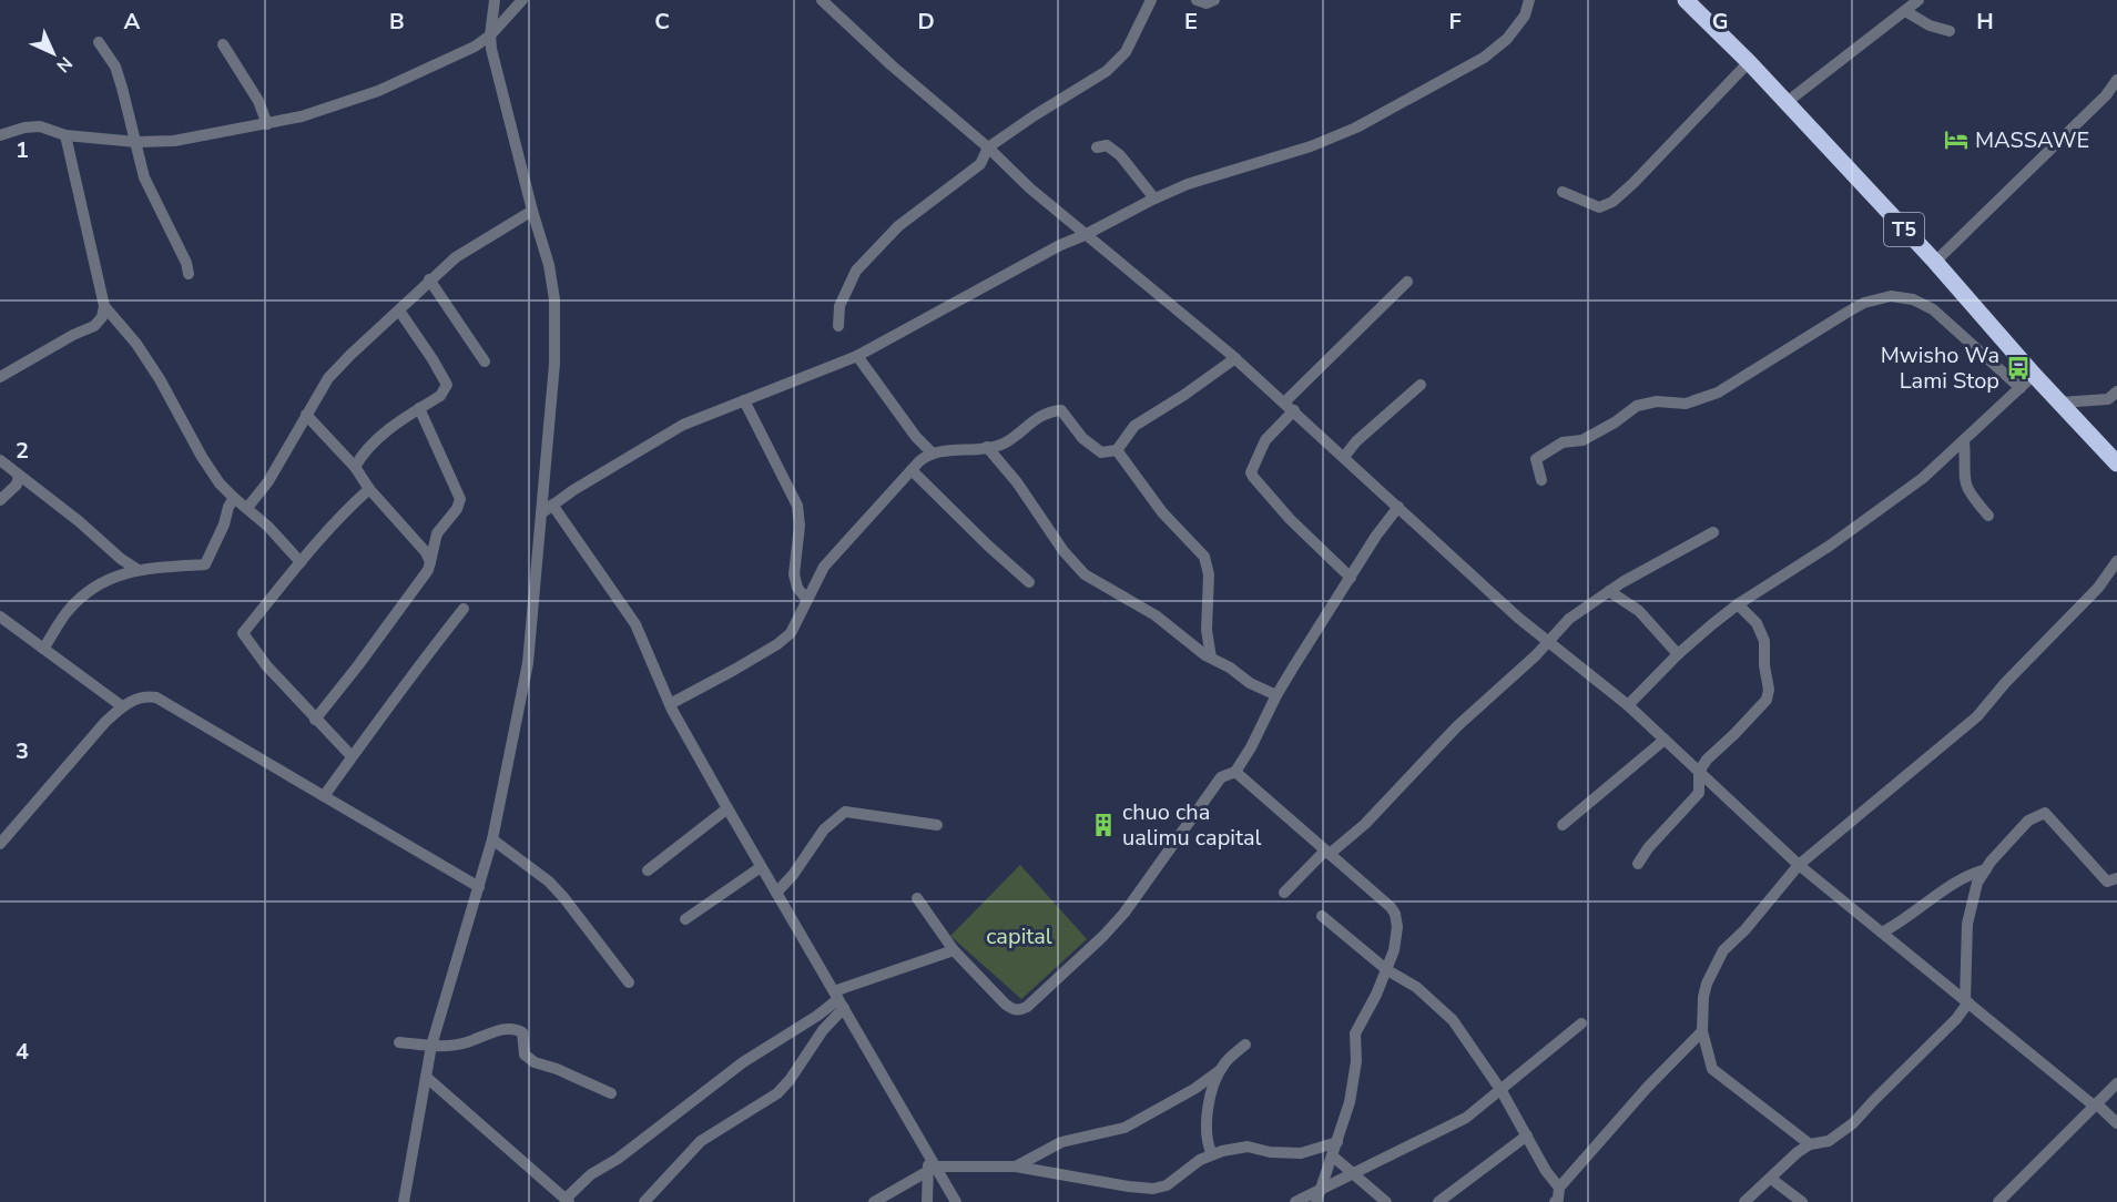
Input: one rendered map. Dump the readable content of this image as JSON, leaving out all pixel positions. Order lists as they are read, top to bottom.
{
  "streets": {
    "highway": ["T5"]
  },
  "parks": ["capital"],
  "places": {
    "hotel": ["MASSAWE"],
    "bus stop": ["Mwisho Wa Lami Stop"],
    "building": ["chuo cha ualimu capital"]
  },
  "north": "bottom right",
  "grid": {
    "columns": [
      "A",
      "B",
      "C",
      "D",
      "E",
      "F",
      "G",
      "H"
    ],
    "rows": [
      "1",
      "2",
      "3",
      "4"
    ]
  }
}
